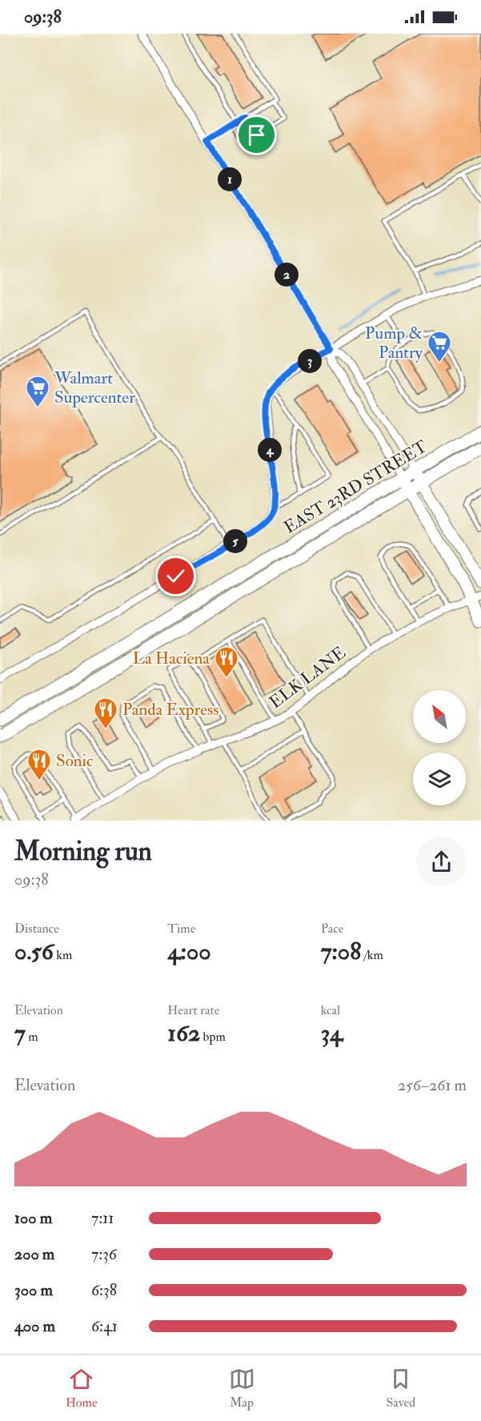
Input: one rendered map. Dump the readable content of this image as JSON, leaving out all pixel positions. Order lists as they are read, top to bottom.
{
  "streets": {
    "main road": ["EAST 23RD STREET"],
    "street": ["ELK LANE"]
  },
  "places": {
    "supermarket": ["Pump & Pantry", "Walmart Supercenter"],
    "restaurant": ["La Haciena", "Panda Express", "Sonic"]
  },
  "north": "top left",
  "page": {
    "status": "09:38",
    "pins": [
      "1",
      "2",
      "3",
      "4",
      "5"
    ],
    "heading": ["Morning run", "09:38"],
    "stats": [
      ["Distance", "0.56 km"],
      ["Time", "4:00"],
      ["Pace", "7:08 /km"],
      ["Elevation", "7 m"],
      ["Heart rate", "162 bpm"],
      ["kcal", "34"]
    ],
    "chart": ["Elevation", "256–261 m"],
    "list": [
      {
        "name": "100 m",
        "note": "7:11"
      },
      {
        "name": "200 m",
        "note": "7:36"
      },
      {
        "name": "300 m",
        "note": "6:38"
      },
      {
        "name": "400 m",
        "note": "6:41"
      }
    ],
    "tabs": ["Home", "Map", "Saved"]
  }
}
